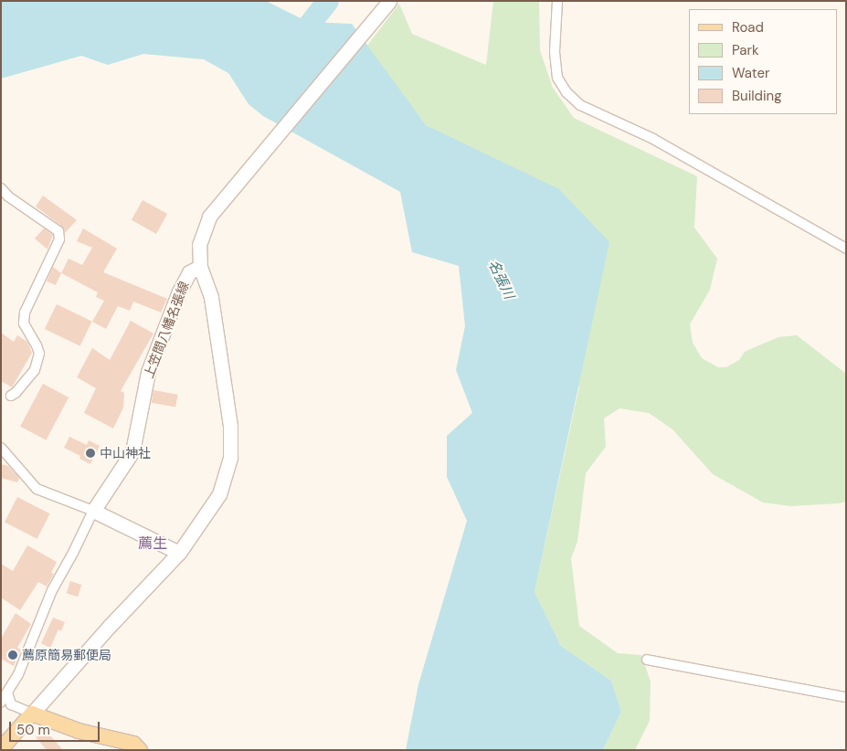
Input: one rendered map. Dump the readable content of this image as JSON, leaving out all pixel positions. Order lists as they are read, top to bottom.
{
  "streets": {
    "main road": ["上笠間八幡名張線"]
  },
  "districts": ["薦生"],
  "water": ["名張川"],
  "places": ["中山神社", "薦原簡易郵便局"],
  "legend": [
    "Road",
    "Park",
    "Water",
    "Building"
  ],
  "scale_bar": "50 m"
}
